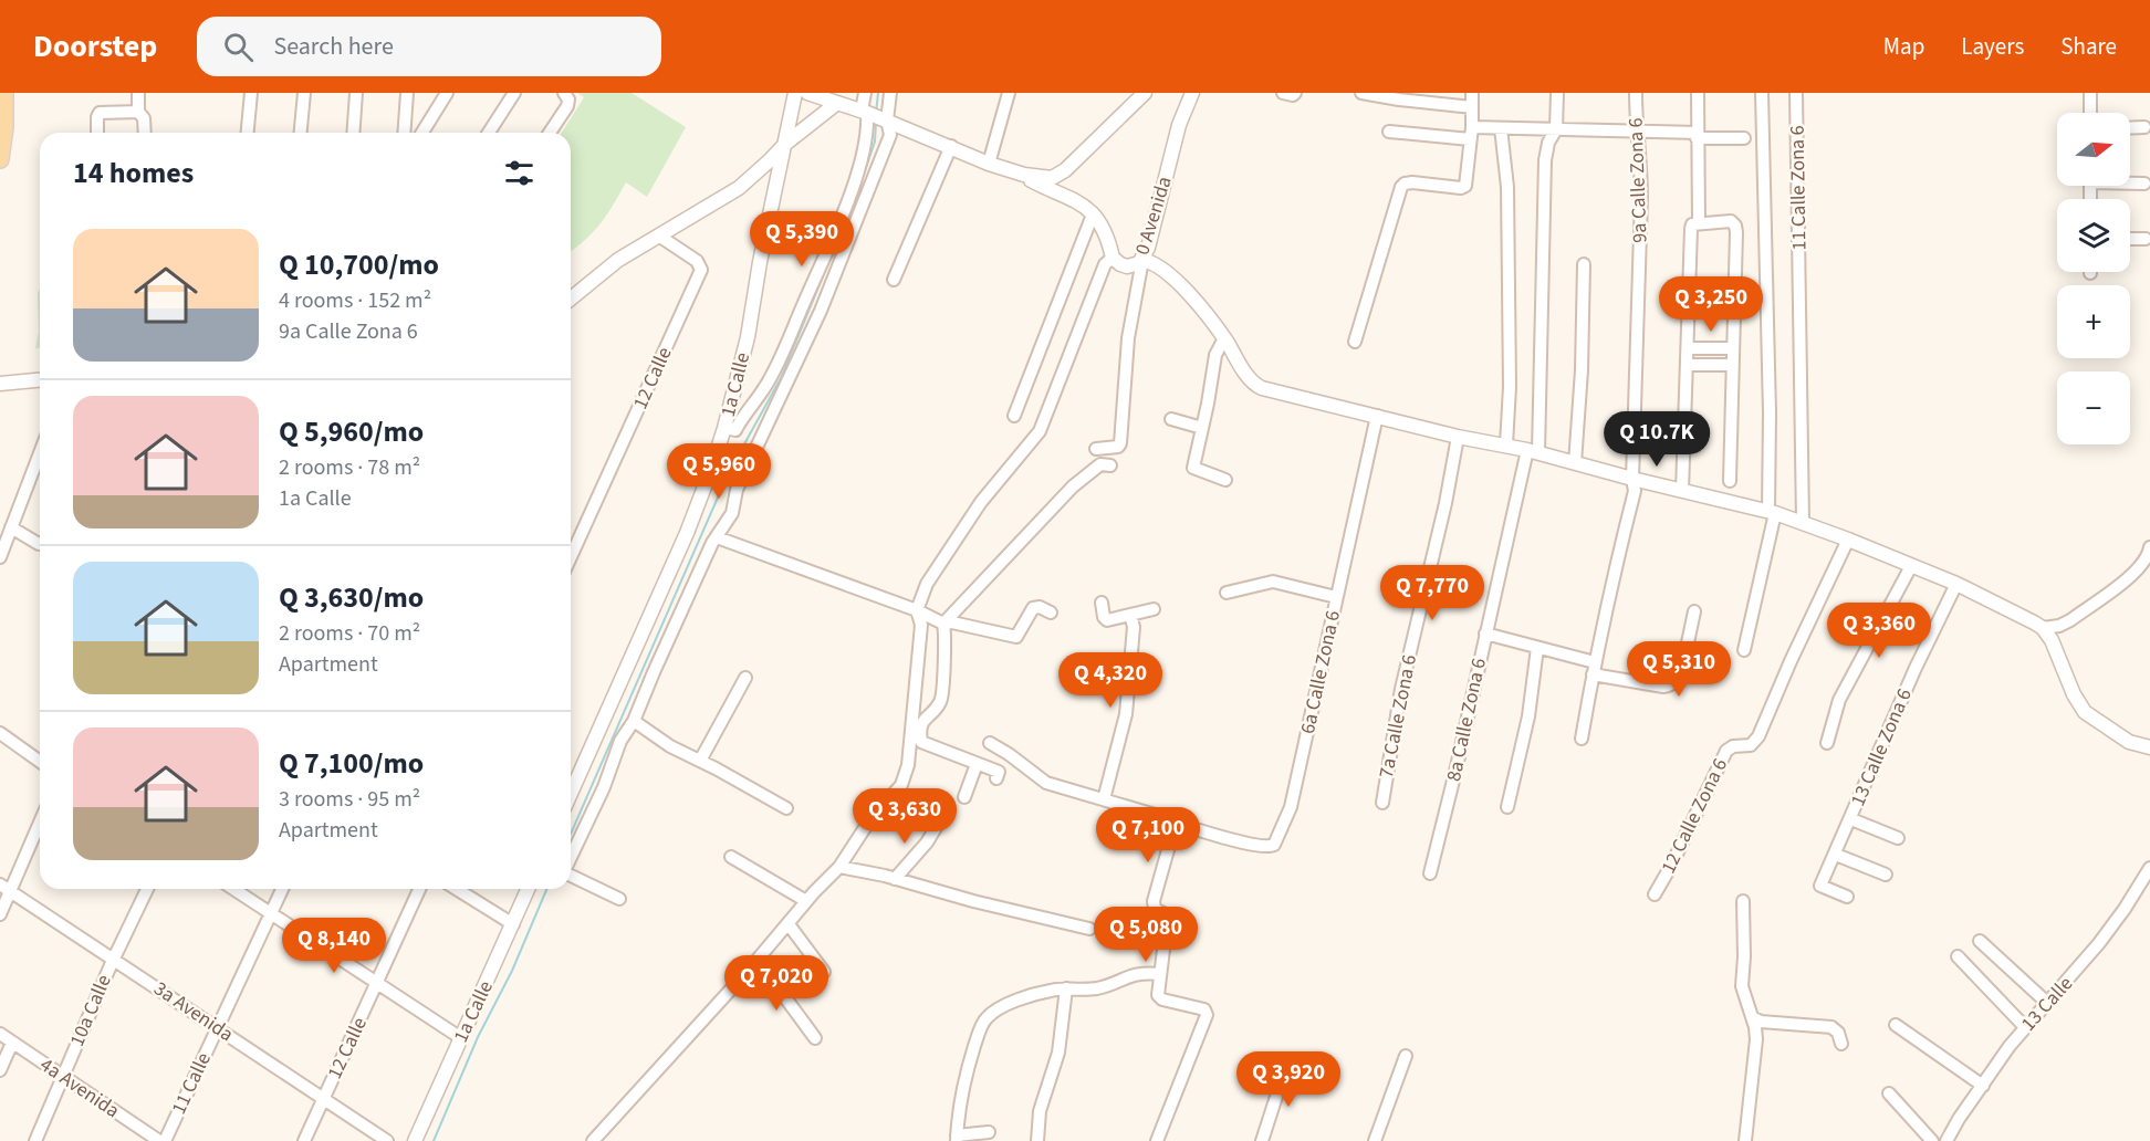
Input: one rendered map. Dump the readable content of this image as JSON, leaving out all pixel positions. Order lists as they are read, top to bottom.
{
  "streets": {
    "street": [
      "9a Calle Zona 6",
      "11 Calle Zona 6",
      "0 Avenida",
      "12 Calle",
      "1a Calle",
      "6a Calle Zona 6",
      "7a Calle Zona 6",
      "8a Calle Zona 6",
      "13 Calle Zona 6",
      "12 Calle Zona 6",
      "13 Calle",
      "10a Calle",
      "3a Avenida",
      "11 Calle",
      "4a Avenida"
    ]
  },
  "crossings": [
    ["12 Calle", "3a Avenida"],
    ["10a Calle", "3a Avenida"],
    ["10a Calle", "4a Avenida"],
    ["3a Avenida", "11 Calle"]
  ],
  "north": "right",
  "page": {
    "header": "Doorstep",
    "search": "Search here",
    "nav": ["Map", "Layers", "Share"],
    "map_buttons": ["+", "−"],
    "heading": "14 homes",
    "price": [
      "Q 5,390",
      "Q 3,250",
      "Q 10.7K",
      "Q 5,960",
      "Q 7,770",
      "Q 3,360",
      "Q 5,310",
      "Q 4,320",
      "Q 3,630",
      "Q 7,100",
      "Q 5,080",
      "Q 8,140",
      "Q 7,020",
      "Q 3,920"
    ],
    "list": [
      {
        "name": "Q 10,700/mo",
        "note": "4 rooms · 152 m² · 9a Calle Zona 6"
      },
      {
        "name": "Q 5,960/mo",
        "note": "2 rooms · 78 m² · 1a Calle"
      },
      {
        "name": "Q 3,630/mo",
        "note": "2 rooms · 70 m² · Apartment"
      },
      {
        "name": "Q 7,100/mo",
        "note": "3 rooms · 95 m² · Apartment"
      }
    ]
  }
}
